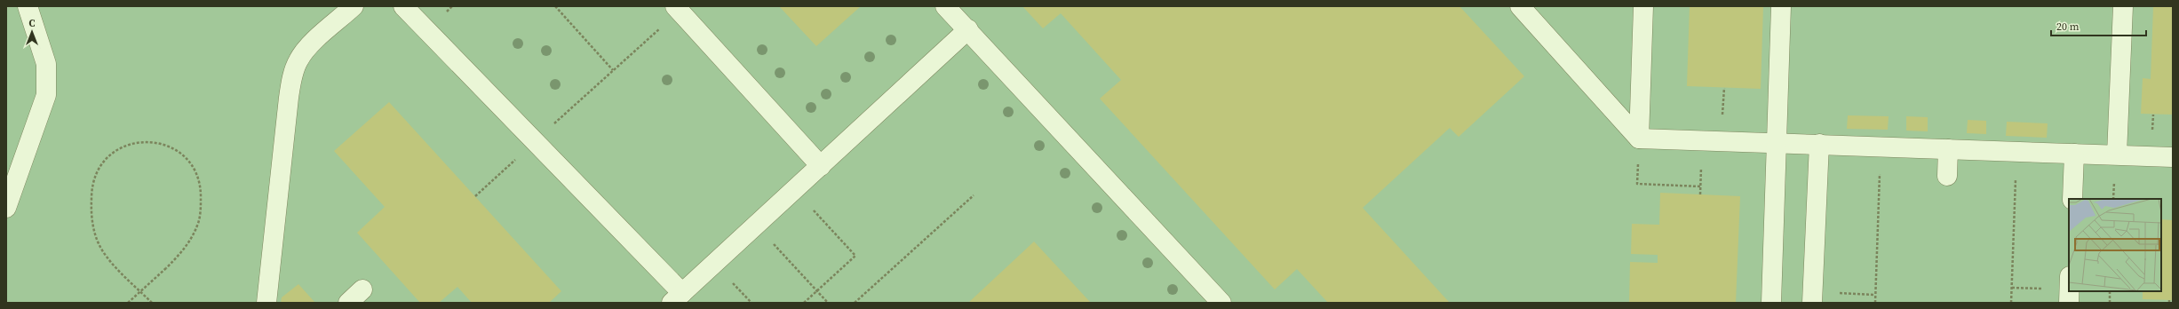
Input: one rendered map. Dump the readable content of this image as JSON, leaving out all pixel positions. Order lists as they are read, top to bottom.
{
  "scale_bar": "20 m",
  "north": "top"
}
